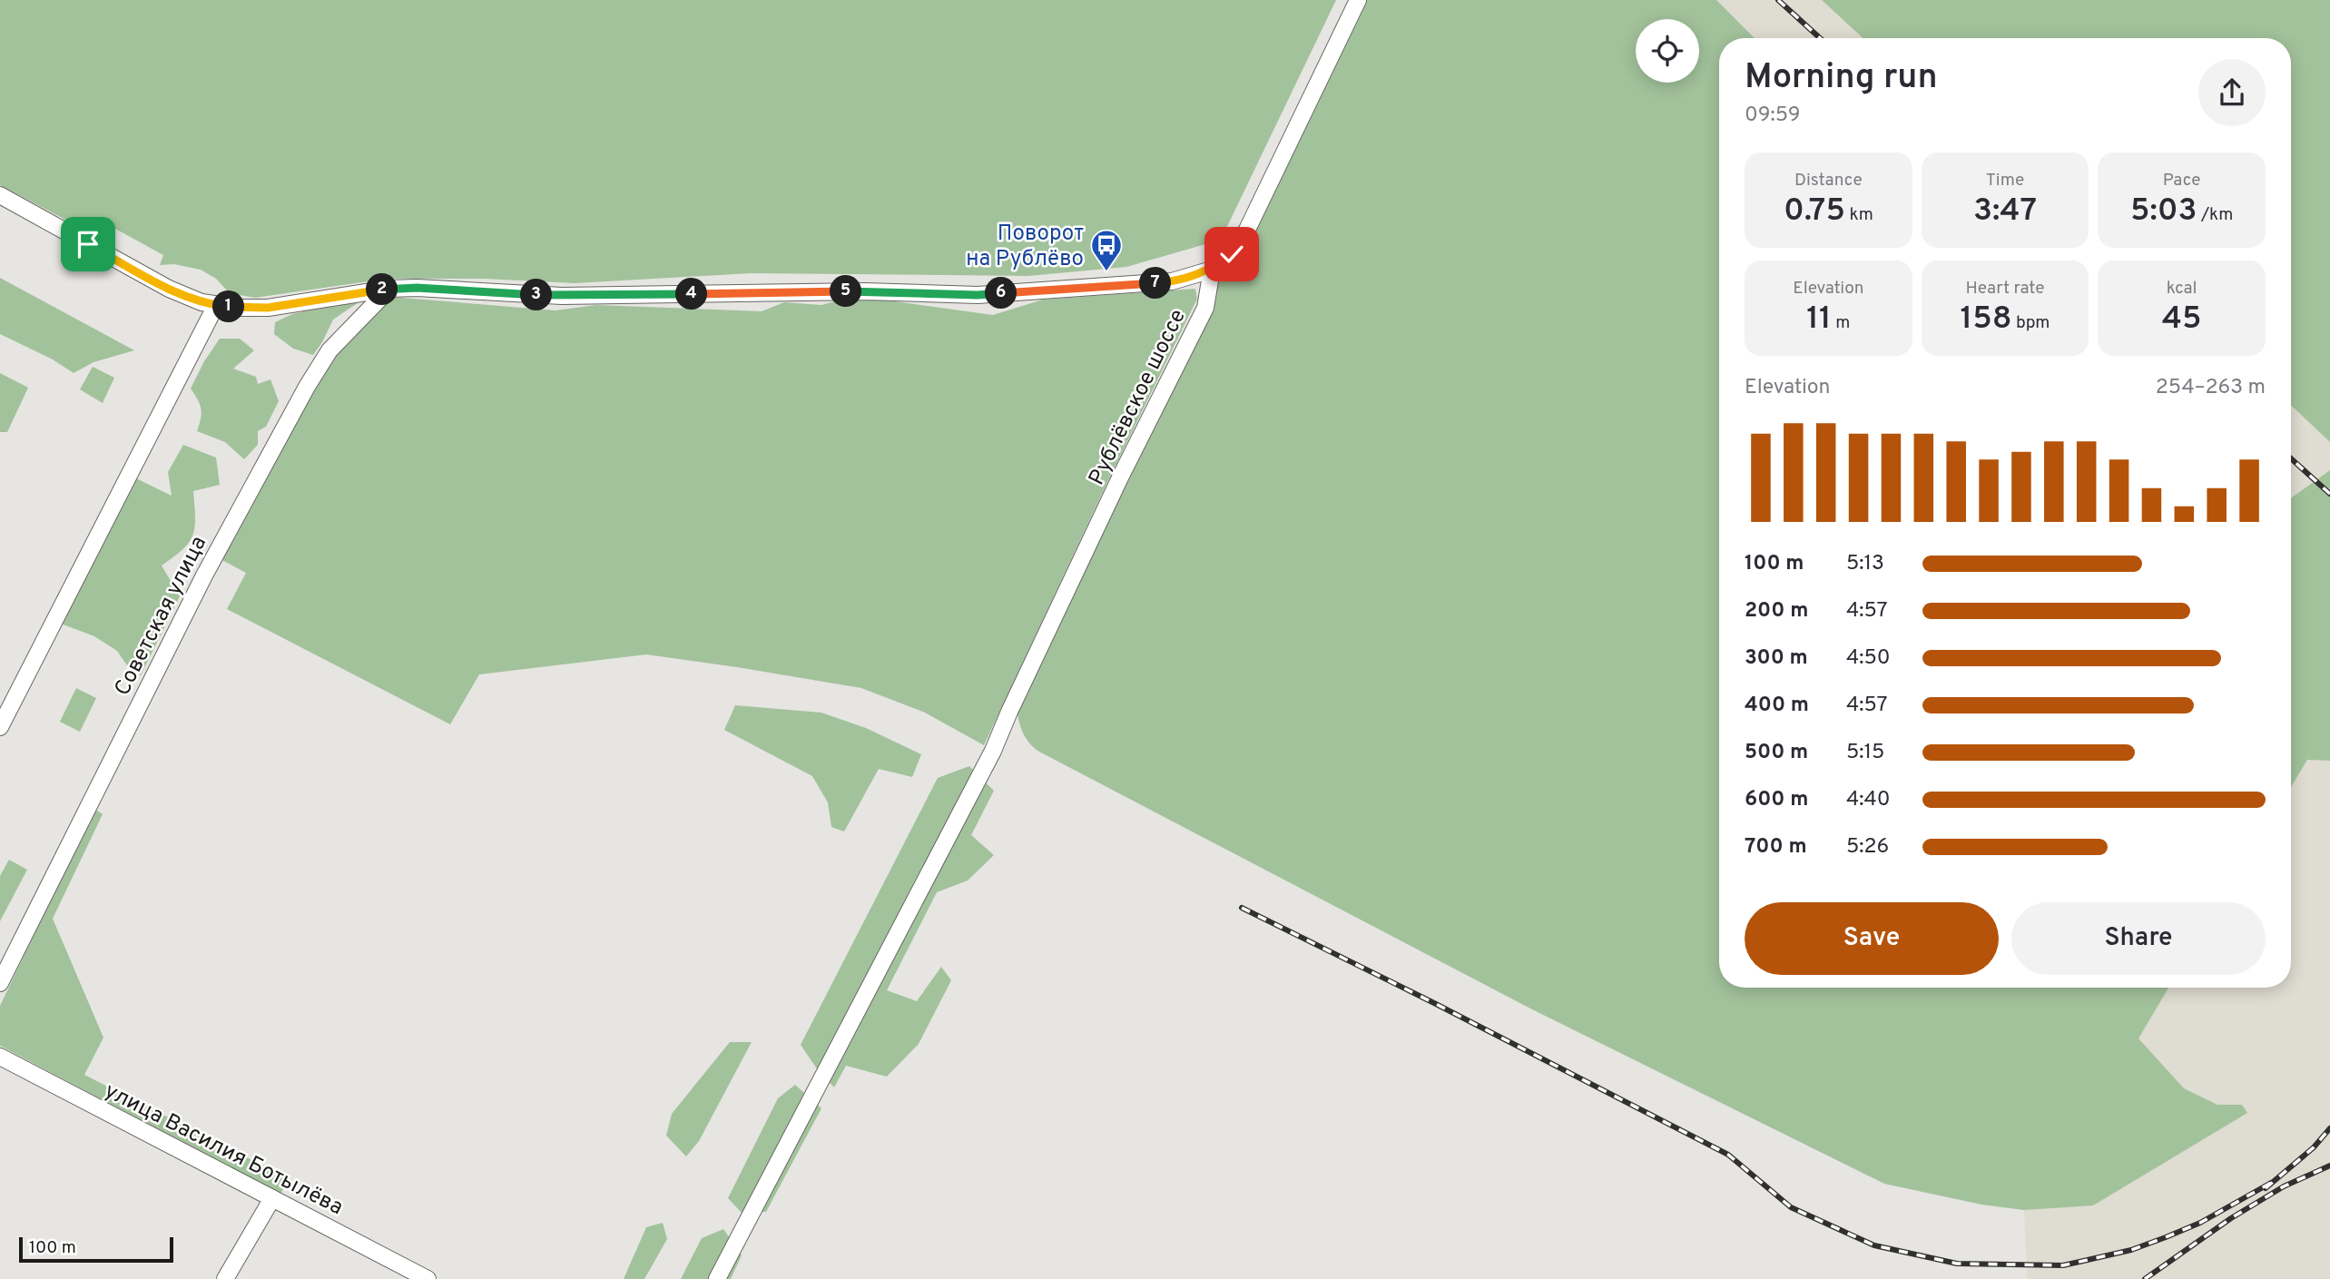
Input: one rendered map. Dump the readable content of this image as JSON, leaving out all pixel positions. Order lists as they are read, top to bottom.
{
  "streets": {
    "street": ["Рублёвское шоссе", "Советская улица", "улица Василия Ботылёва"]
  },
  "places": {
    "bus stop": ["Поворот на Рублёво"]
  },
  "scale_bar": "100 m",
  "page": {
    "heading": ["Morning run", "09:59"],
    "stats": [
      ["Distance", "0.75 km"],
      ["Time", "3:47"],
      ["Pace", "5:03 /km"],
      ["Elevation", "11 m"],
      ["Heart rate", "158 bpm"],
      ["kcal", "45"]
    ],
    "pins": [
      "7",
      "2",
      "5",
      "6",
      "4",
      "3",
      "1"
    ],
    "chart": ["Elevation", "254–263 m"],
    "list": [
      {
        "name": "100 m",
        "note": "5:13"
      },
      {
        "name": "200 m",
        "note": "4:57"
      },
      {
        "name": "300 m",
        "note": "4:50"
      },
      {
        "name": "400 m",
        "note": "4:57"
      },
      {
        "name": "500 m",
        "note": "5:15"
      },
      {
        "name": "600 m",
        "note": "4:40"
      },
      {
        "name": "700 m",
        "note": "5:26"
      }
    ],
    "buttons": ["Save", "Share"],
    "scale": "100 m"
  }
}
